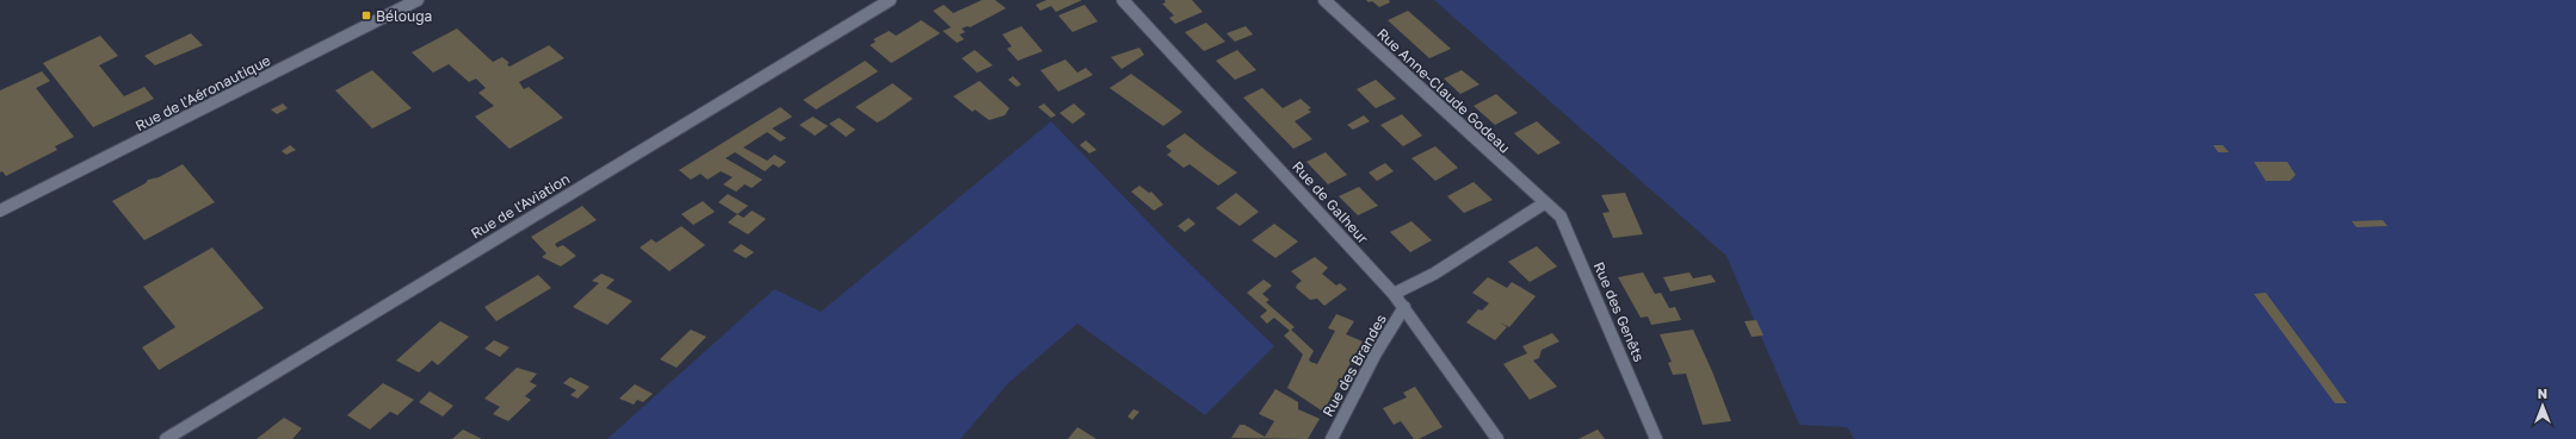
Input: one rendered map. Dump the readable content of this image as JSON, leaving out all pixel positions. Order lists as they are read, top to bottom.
{
  "streets": {
    "street": [
      "Rue Anne-Claude Godeau",
      "Rue de l'Aéronautique",
      "Rue de Galheur",
      "Rue de l'Aviation",
      "Rue des Genêts",
      "Rue des Brandes"
    ]
  },
  "crossings": [
    ["Rue Anne-Claude Godeau", "Rue des Genêts"],
    ["Rue de Galheur", "Rue des Brandes"]
  ],
  "places": {
    "transit": ["Bélouga"]
  },
  "north": "top"
}
